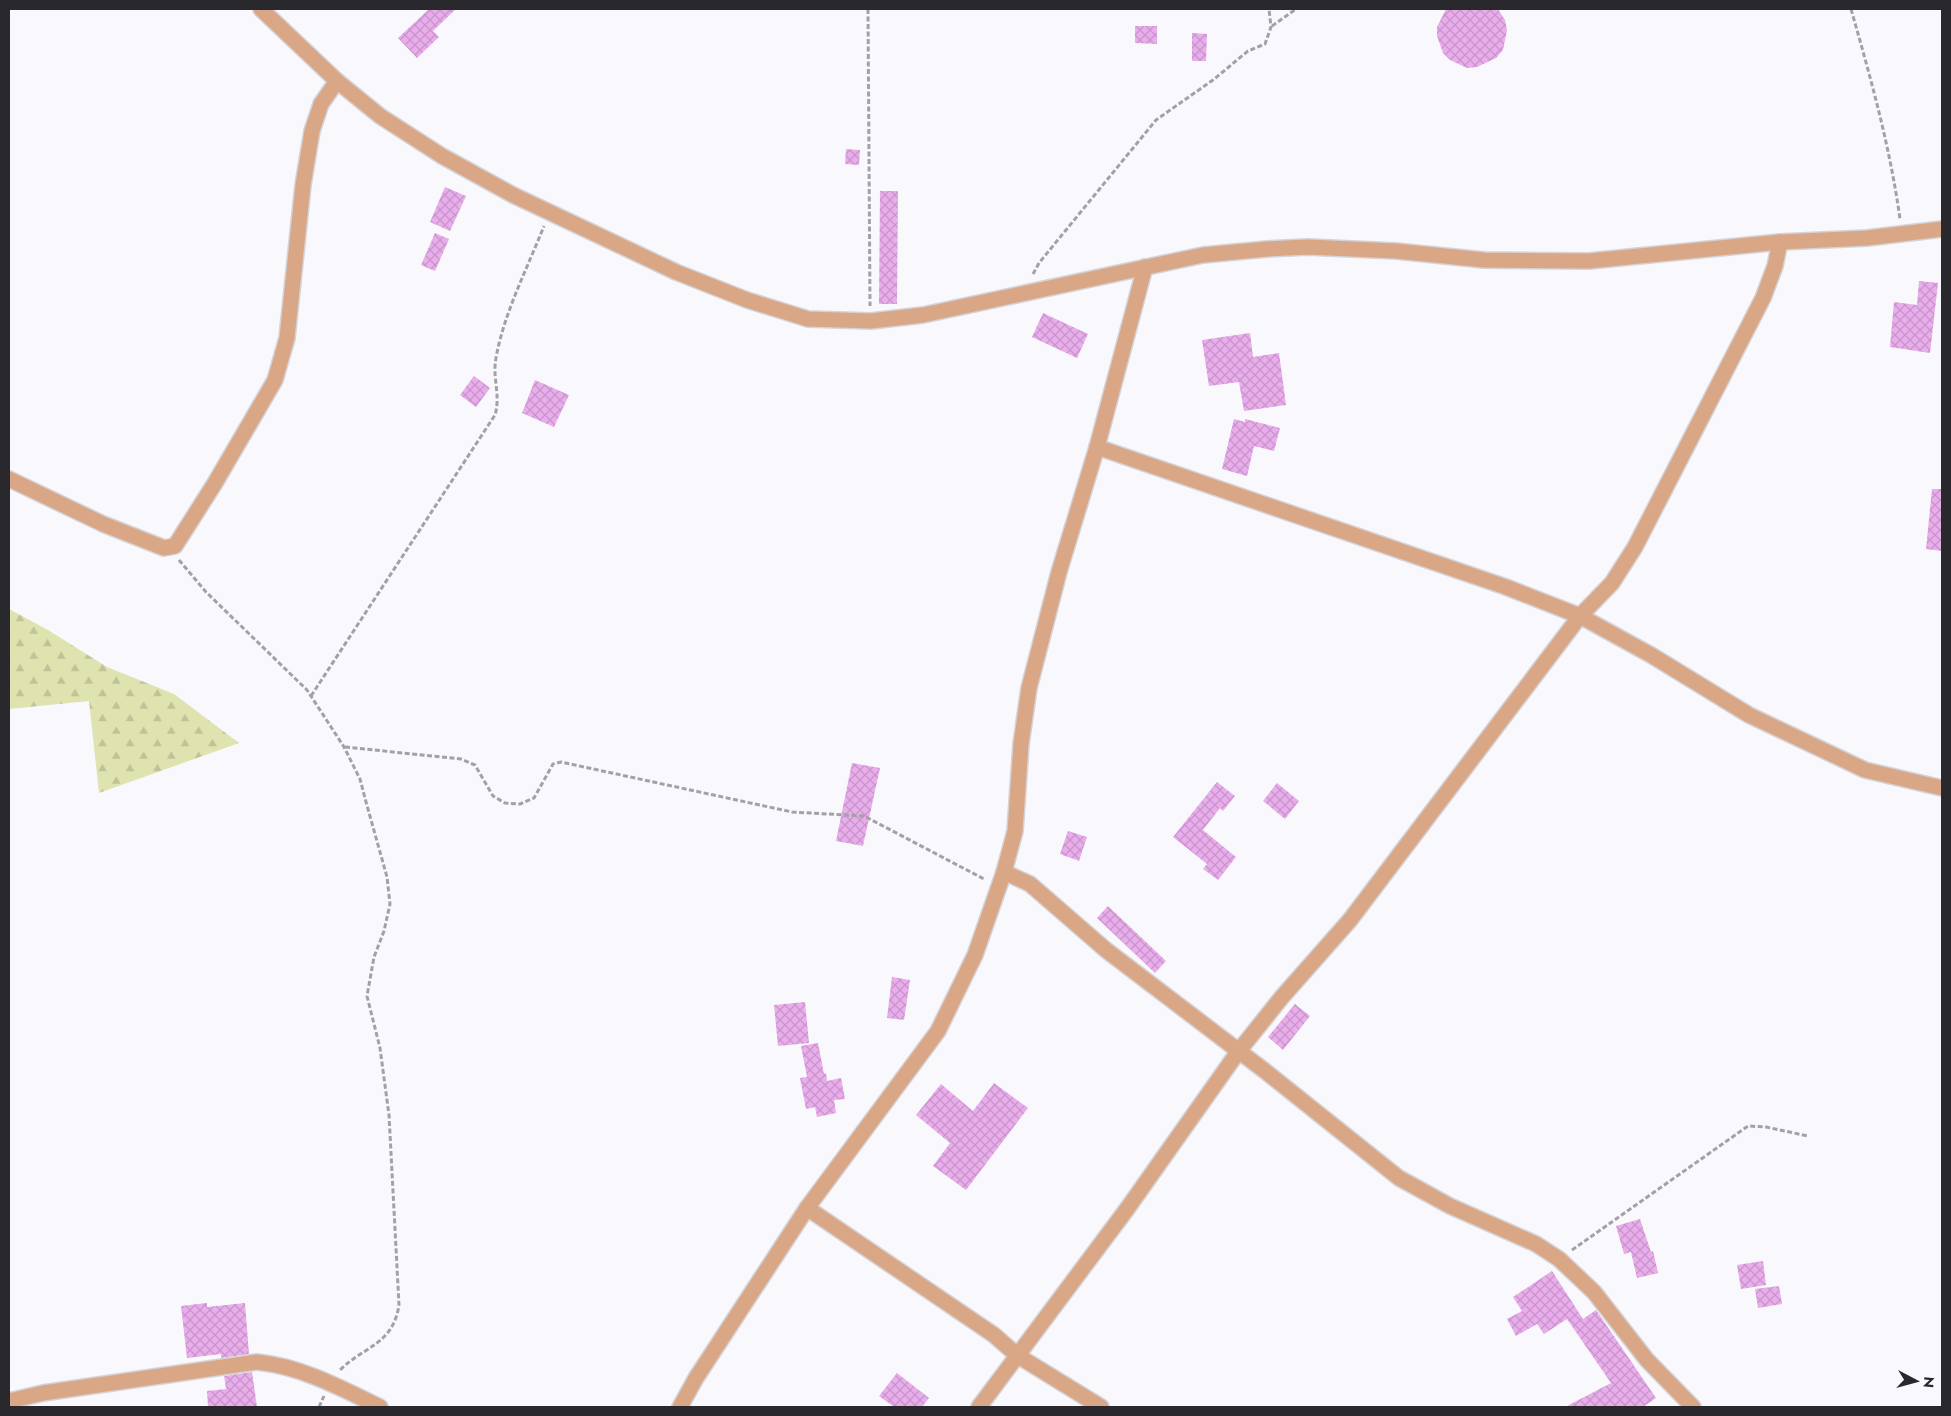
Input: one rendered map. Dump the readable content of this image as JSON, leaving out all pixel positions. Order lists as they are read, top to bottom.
{
  "north": "right"
}
